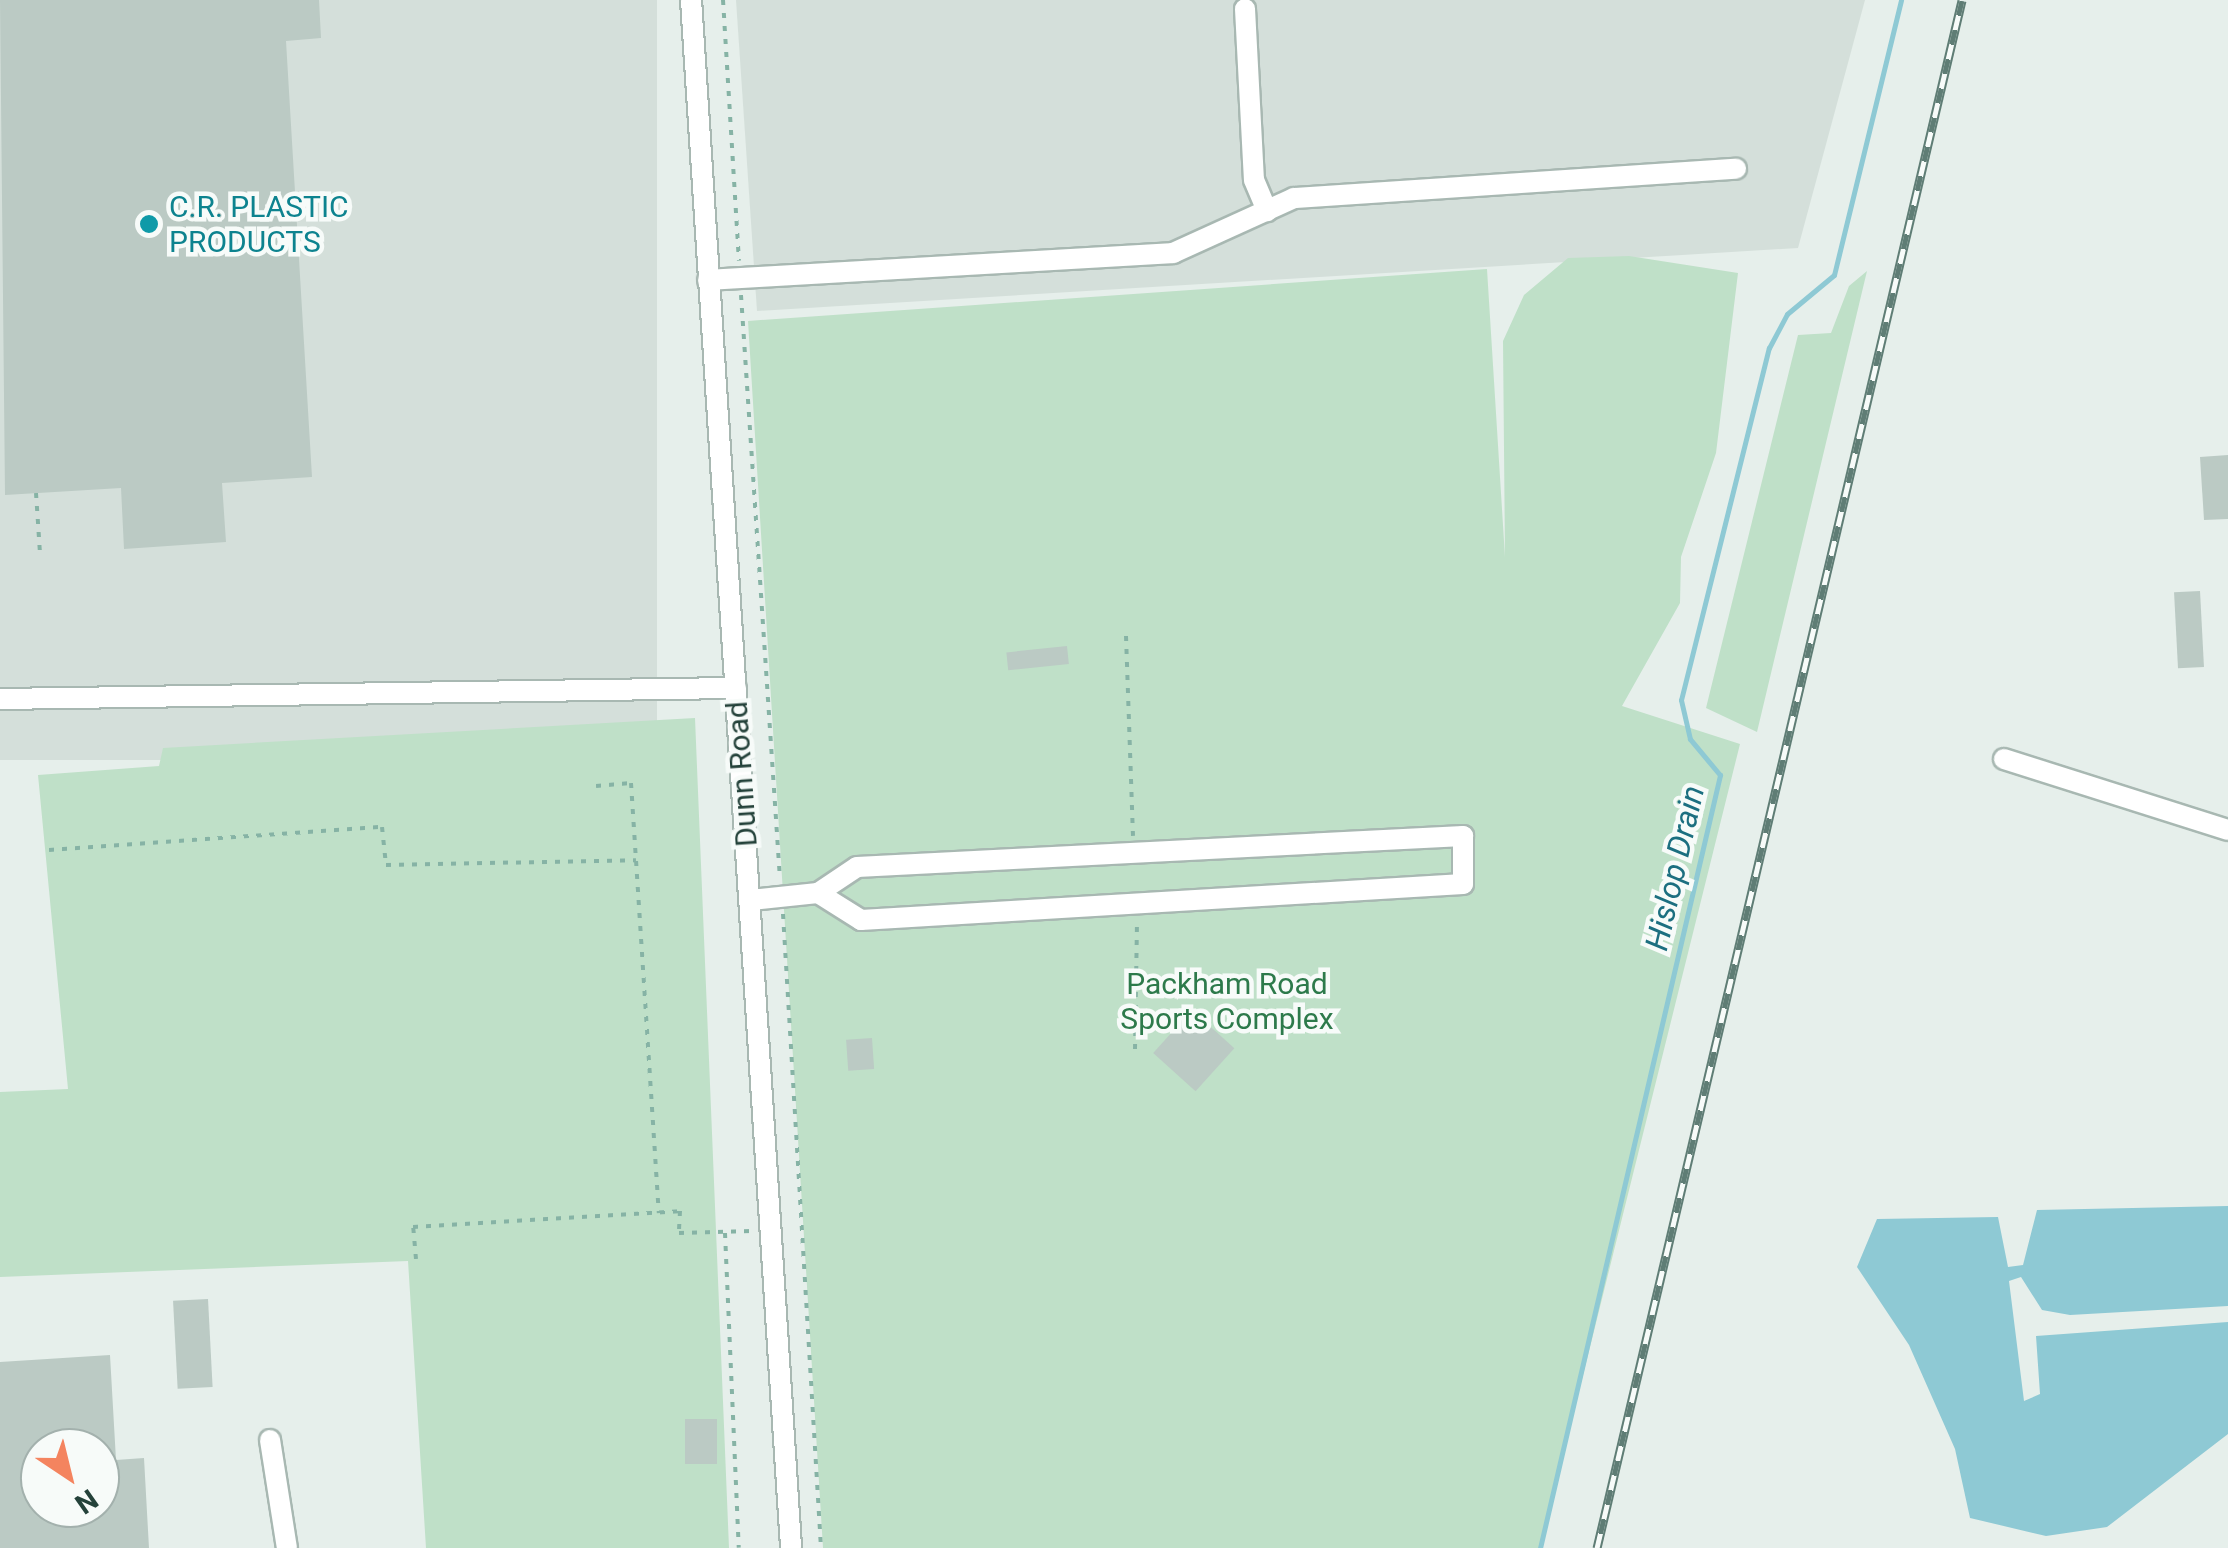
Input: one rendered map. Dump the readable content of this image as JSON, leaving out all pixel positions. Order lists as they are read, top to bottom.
{
  "streets": {
    "street": ["Dunn Road"]
  },
  "water": ["Hislop Drain"],
  "parks": ["Packham Road Sports Complex"],
  "places": ["C.R. PLASTIC PRODUCTS"],
  "north": "bottom right"
}
